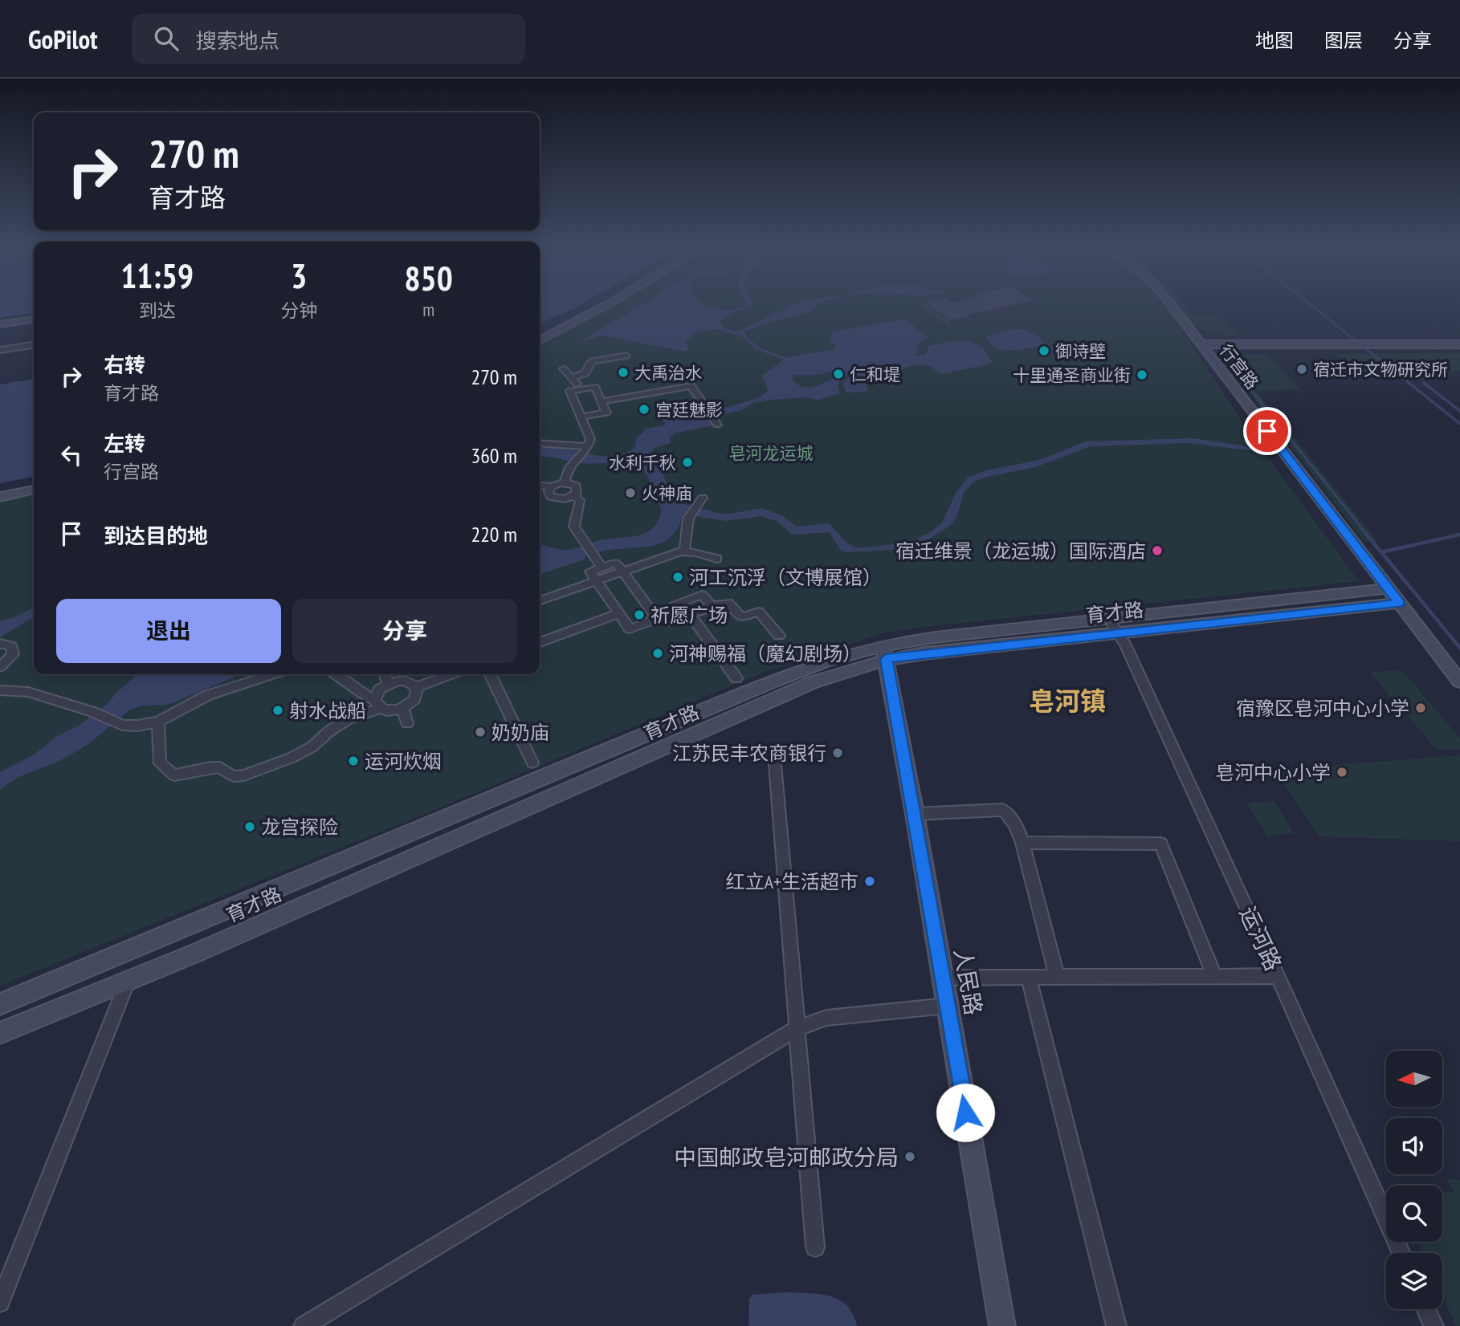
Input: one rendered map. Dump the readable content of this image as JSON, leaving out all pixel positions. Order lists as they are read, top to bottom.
{
  "streets": {
    "street": [
      "行宫路",
      "育才路",
      "运河路",
      "人民路"
    ]
  },
  "crossings": [
    ["行宫路", "育才路"],
    ["育才路", "运河路"],
    ["育才路", "人民路"]
  ],
  "districts": ["皂河镇"],
  "parks": ["皂河龙运城"],
  "places": [
    "御诗壁",
    "宿迁市文物研究所",
    "大禹治水",
    "仁和堤",
    "十里通圣商业街",
    "宫廷魅影",
    "水利千秋",
    "火神庙",
    "宿迁维景（龙运城）国际酒店",
    "河工沉浮（文博展馆）",
    "祈愿广场",
    "河神赐福（魔幻剧场）",
    "宿豫区皂河中心小学",
    "射水战船",
    "奶奶庙",
    "江苏民丰农商银行",
    "运河炊烟",
    "皂河中心小学",
    "龙宫探险",
    "红立A+生活超市",
    "中国邮政皂河邮政分局"
  ],
  "north": "left",
  "page": {
    "header": "GoPilot",
    "search": "搜索地点",
    "nav": ["地图", "图层", "分享"],
    "turn": ["270 m", "育才路"],
    "eta": [
      "11:59",
      "到达",
      "3",
      "分钟",
      "850",
      "m"
    ],
    "list": [
      {
        "name": "右转",
        "note": "育才路",
        "value": "270 m"
      },
      {
        "name": "左转",
        "note": "行宫路",
        "value": "360 m"
      },
      {
        "name": "到达目的地",
        "value": "220 m"
      }
    ],
    "buttons": ["退出", "分享"]
  }
}
